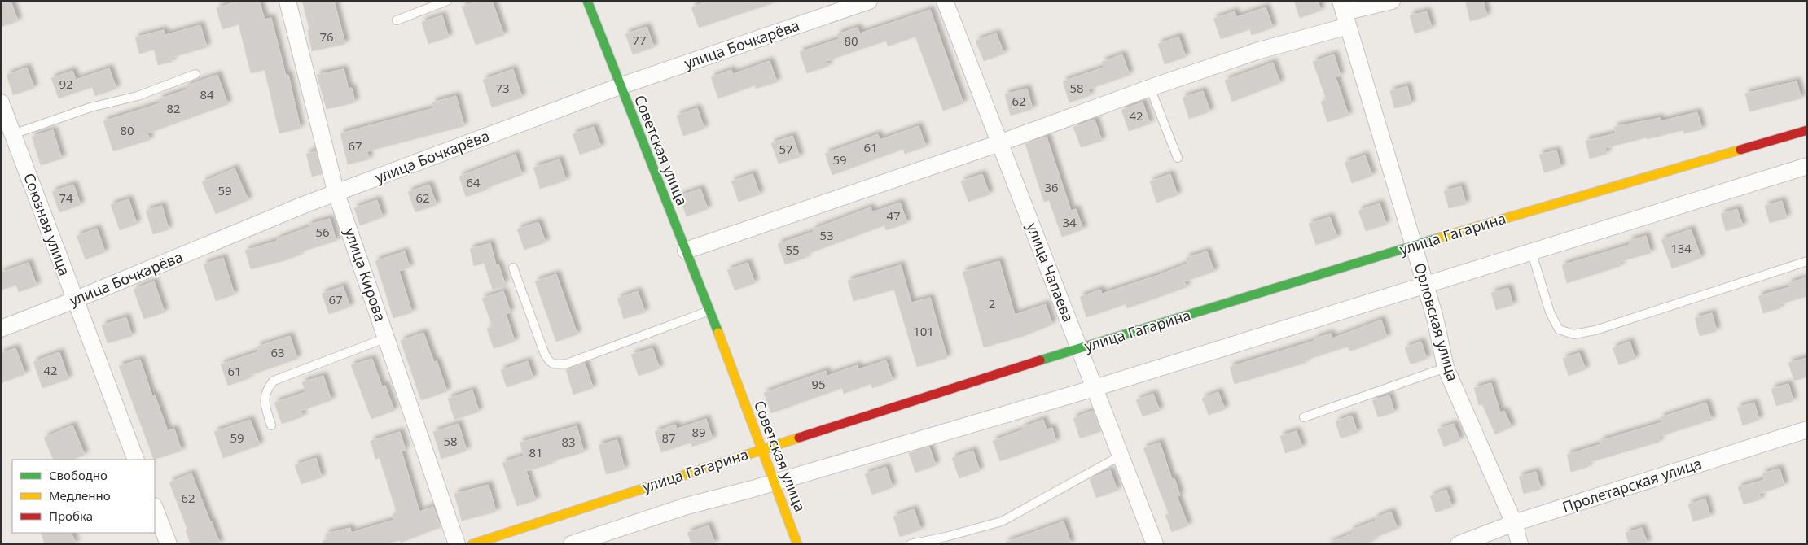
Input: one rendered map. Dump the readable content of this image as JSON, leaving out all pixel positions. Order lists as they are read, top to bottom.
{
  "streets": {
    "street": [
      "улица Бочкарёва",
      "Советская улица",
      "Союзная улица",
      "улица Гагарина",
      "улица Чапаева",
      "улица Кирова",
      "Орловская улица",
      "Пролетарская улица"
    ]
  },
  "crossings": [
    ["улица Бочкарёва", "Советская улица"],
    ["улица Бочкарёва", "Союзная улица"],
    ["улица Бочкарёва", "улица Кирова"],
    ["Советская улица", "улица Гагарина"],
    ["улица Гагарина", "улица Чапаева"],
    ["улица Гагарина", "Орловская улица"],
    ["Орловская улица", "Пролетарская улица"]
  ],
  "house_numbers": [
    "76",
    "77",
    "80",
    "92",
    "73",
    "58",
    "84",
    "62",
    "82",
    "42",
    "80",
    "67",
    "61",
    "57",
    "59",
    "64",
    "36",
    "59",
    "74",
    "62",
    "47",
    "34",
    "56",
    "53",
    "134",
    "55",
    "67",
    "2",
    "101",
    "63",
    "42",
    "61",
    "95",
    "89",
    "59",
    "87",
    "58",
    "83",
    "81",
    "62"
  ],
  "legend": ["Свободно", "Медленно", "Пробка"]
}
